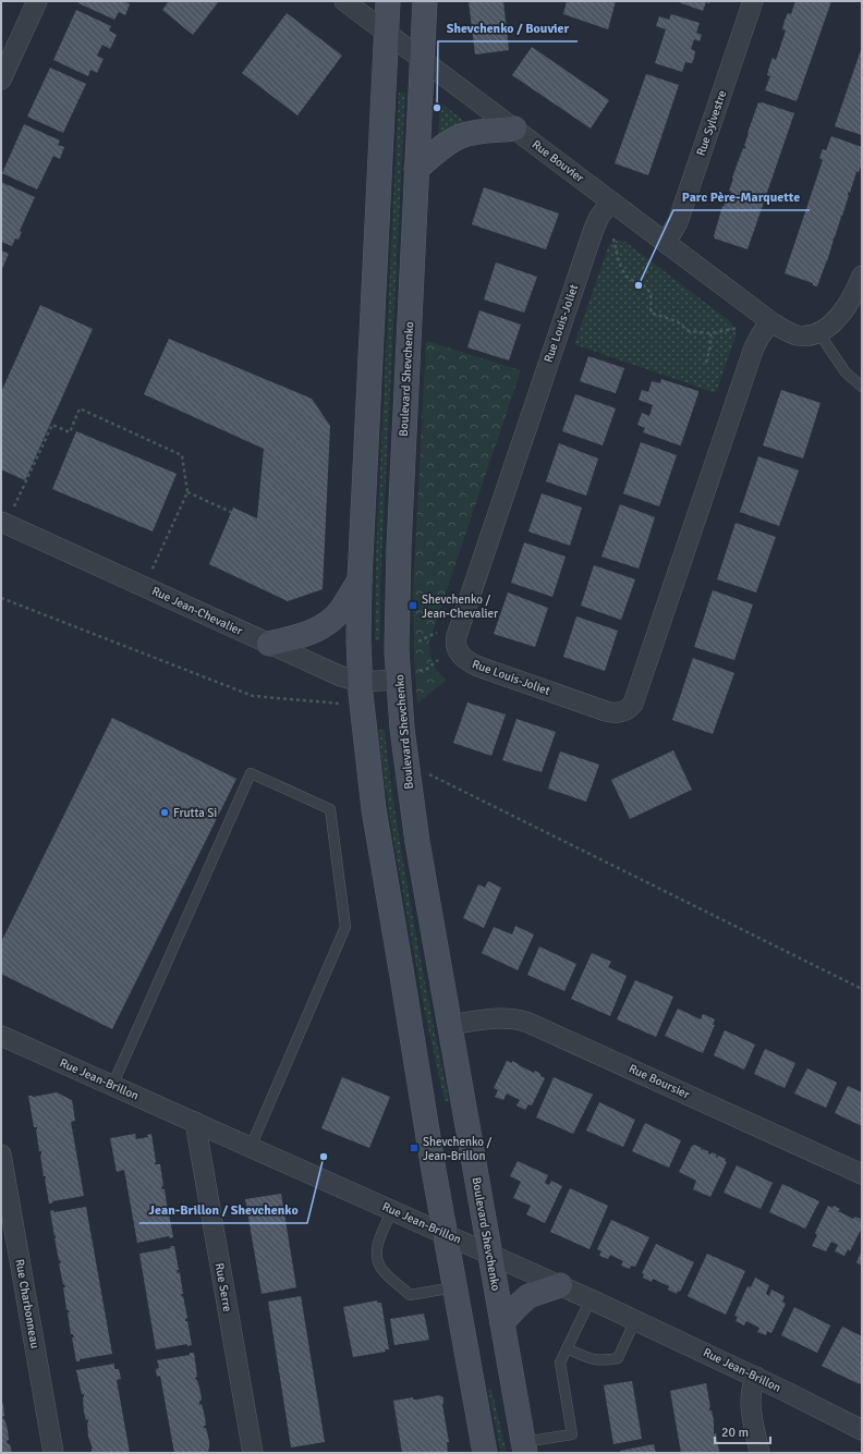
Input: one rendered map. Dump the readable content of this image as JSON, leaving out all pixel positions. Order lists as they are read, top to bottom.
{
  "streets": {
    "street": [
      "Rue Sylvestre",
      "Rue Bouvier",
      "Rue Louis-Joliet",
      "Boulevard Shevchenko",
      "Rue Jean-Chevalier",
      "Rue Jean-Brillon",
      "Rue Boursier",
      "Rue Serre",
      "Rue Charbonneau"
    ]
  },
  "crossings": [
    ["Rue Sylvestre", "Rue Bouvier"],
    ["Rue Bouvier", "Rue Louis-Joliet"],
    ["Rue Bouvier", "Boulevard Shevchenko"],
    ["Boulevard Shevchenko", "Rue Jean-Chevalier"],
    ["Boulevard Shevchenko", "Rue Jean-Brillon"],
    ["Boulevard Shevchenko", "Rue Boursier"],
    ["Rue Jean-Brillon", "Rue Serre"]
  ],
  "places": {
    "other": [
      "Shevchenko / Bouvier",
      "Parc Père-Marquette",
      "Frutta Si",
      "Jean-Brillon / Shevchenko"
    ],
    "transit": ["Shevchenko / Jean-Chevalier", "Shevchenko / Jean-Brillon"]
  },
  "scale_bar": "20 m"
}
